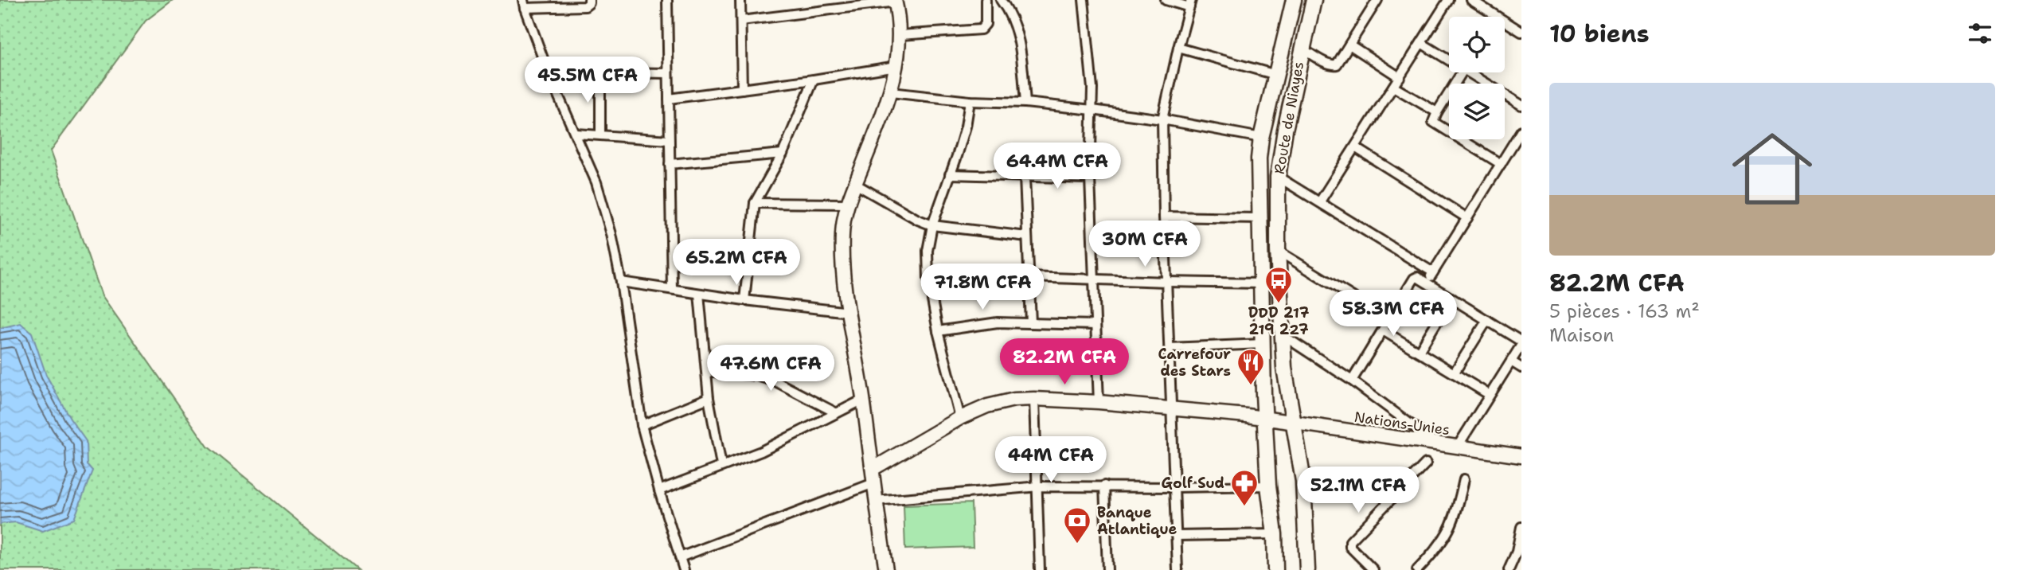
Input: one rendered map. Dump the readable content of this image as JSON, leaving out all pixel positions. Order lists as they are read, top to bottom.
{
  "streets": {
    "main road": ["Route de Niayes"],
    "street": ["Nations-Unies"]
  },
  "crossings": [
    ["Route de Niayes", "Nations-Unies"]
  ],
  "places": {
    "bus stop": ["DDD 217 219 227"],
    "restaurant": ["Carrefour des Stars"],
    "pharmacy": ["Golf Sud"],
    "bank": ["Banque Atlantique"]
  },
  "page": {
    "heading": "10 biens",
    "price": [
      "45.5M CFA",
      "64.4M CFA",
      "30M CFA",
      "65.2M CFA",
      "71.8M CFA",
      "58.3M CFA",
      "82.2M CFA",
      "47.6M CFA",
      "44M CFA",
      "52.1M CFA"
    ],
    "list": [
      {
        "name": "82.2M CFA",
        "note": "5 pièces · 163 m² · Maison"
      }
    ]
  }
}
